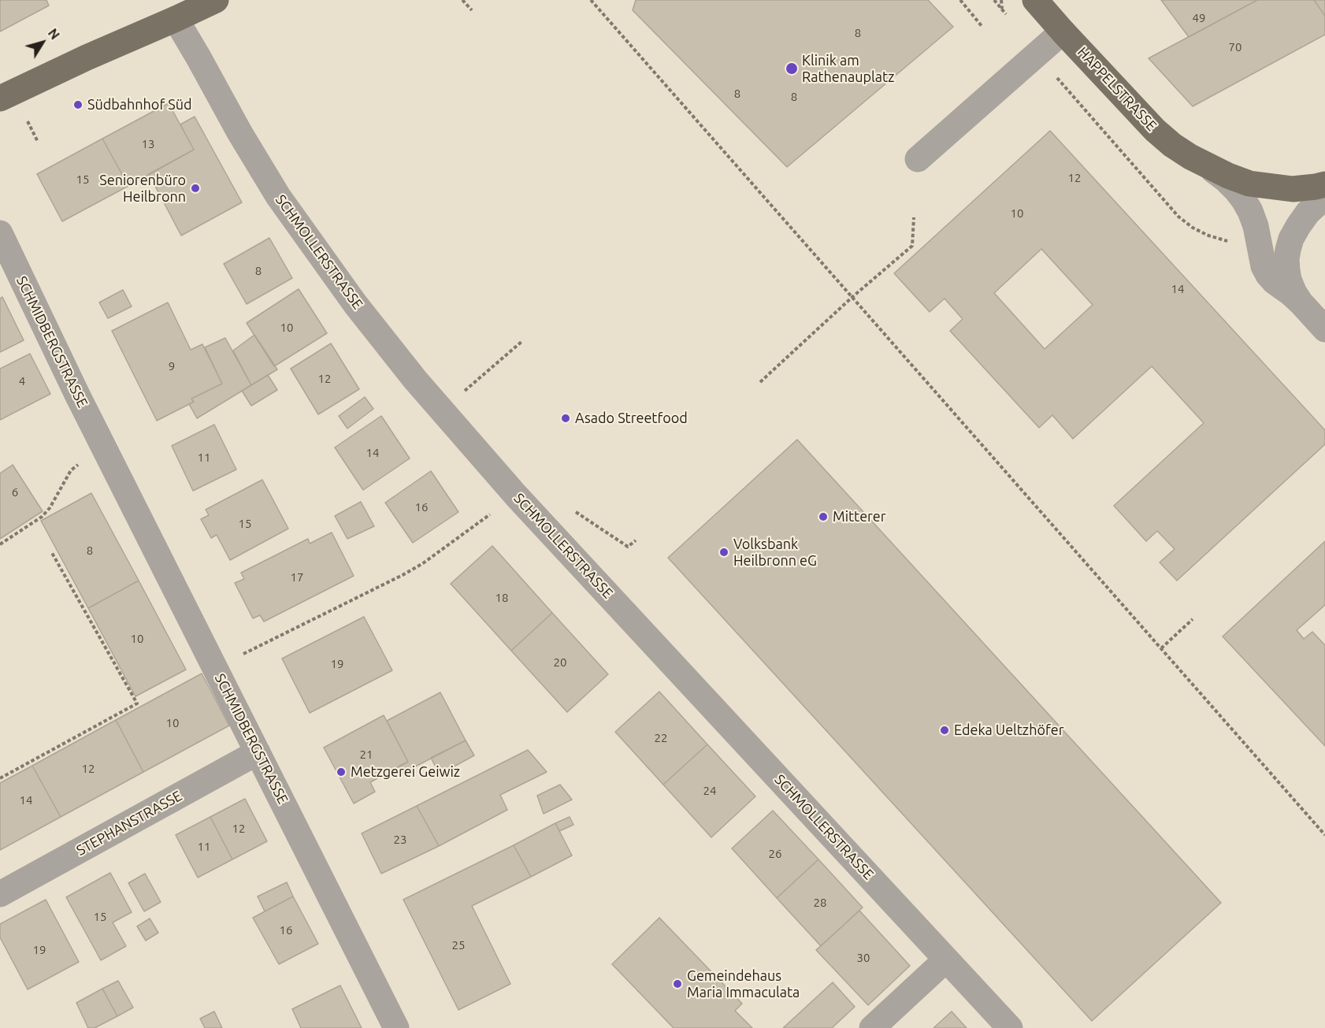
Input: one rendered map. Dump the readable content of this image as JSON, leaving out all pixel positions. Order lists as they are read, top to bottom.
{
  "streets": {
    "main road": ["HAPPELSTRASSE"],
    "street": ["SCHMOLLERSTRASSE", "SCHMIDBERGSTRASSE", "STEPHANSTRASSE"]
  },
  "crossings": [
    ["SCHMIDBERGSTRASSE", "STEPHANSTRASSE"]
  ],
  "places": [
    "Klinik am Rathenauplatz",
    "Südbahnhof Süd",
    "Seniorenbüro Heilbronn",
    "Asado Streetfood",
    "Mitterer",
    "Volksbank Heilbronn eG",
    "Edeka Ueltzhöfer",
    "Metzgerei Geiwiz",
    "Gemeindehaus Maria Immaculata"
  ],
  "house_numbers": [
    "49",
    "8",
    "70",
    "8",
    "8",
    "13",
    "12",
    "15",
    "10",
    "8",
    "14",
    "10",
    "9",
    "12",
    "4",
    "14",
    "11",
    "6",
    "16",
    "15",
    "8",
    "17",
    "18",
    "10",
    "20",
    "19",
    "10",
    "22",
    "21",
    "12",
    "24",
    "14",
    "12",
    "23",
    "11",
    "26",
    "28",
    "15",
    "16",
    "25",
    "19",
    "30"
  ],
  "north": "top right"
}
